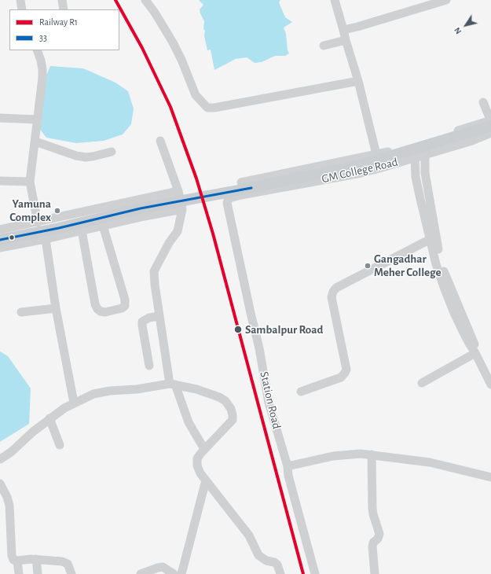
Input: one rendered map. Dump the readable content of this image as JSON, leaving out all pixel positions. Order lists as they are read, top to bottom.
{
  "streets": {
    "street": ["GM College Road", "Station Road"]
  },
  "crossings": [
    ["GM College Road", "Station Road"]
  ],
  "places": ["Yamuna Complex", "Gangadhar Meher College", "Sambalpur Road"],
  "lines": ["rail line R1", "transit line 33"],
  "legend": ["Railway R1", "33"],
  "north": "bottom left"
}
